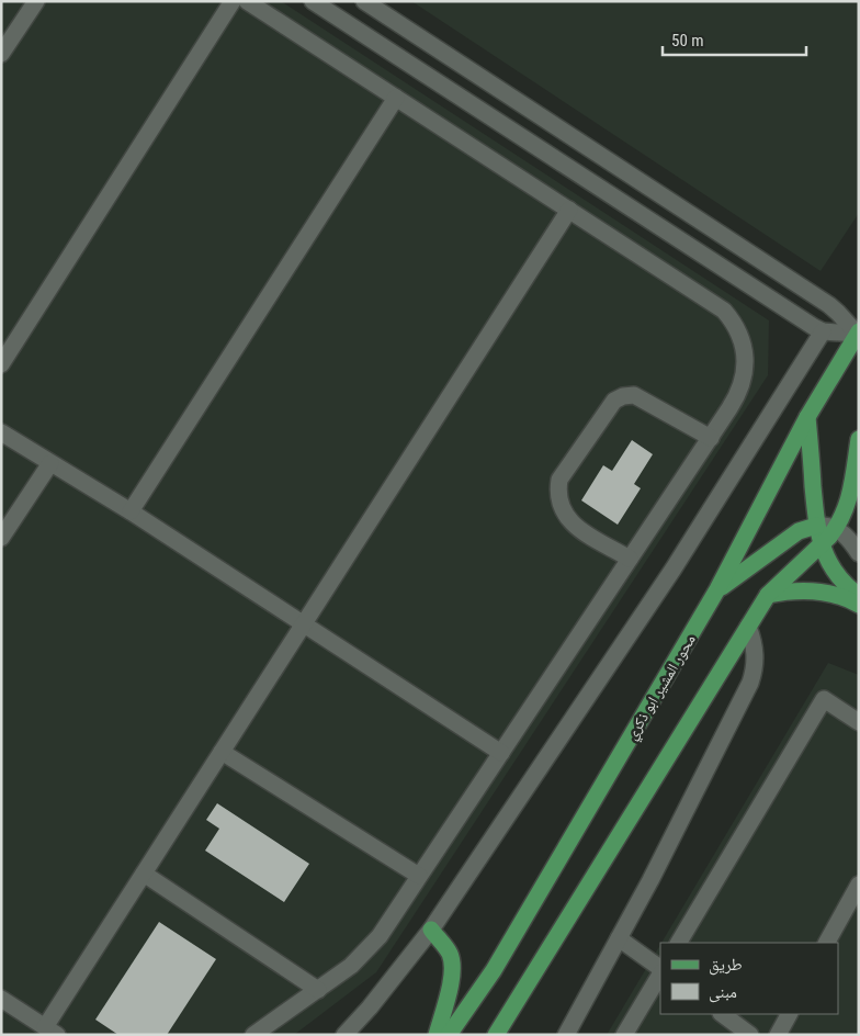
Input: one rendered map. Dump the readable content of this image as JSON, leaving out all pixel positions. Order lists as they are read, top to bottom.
{
  "streets": {
    "main road": ["محور المشير ابو ذكري"]
  },
  "legend": ["طريق", "مبنى"],
  "scale_bar": "50 m"
}
